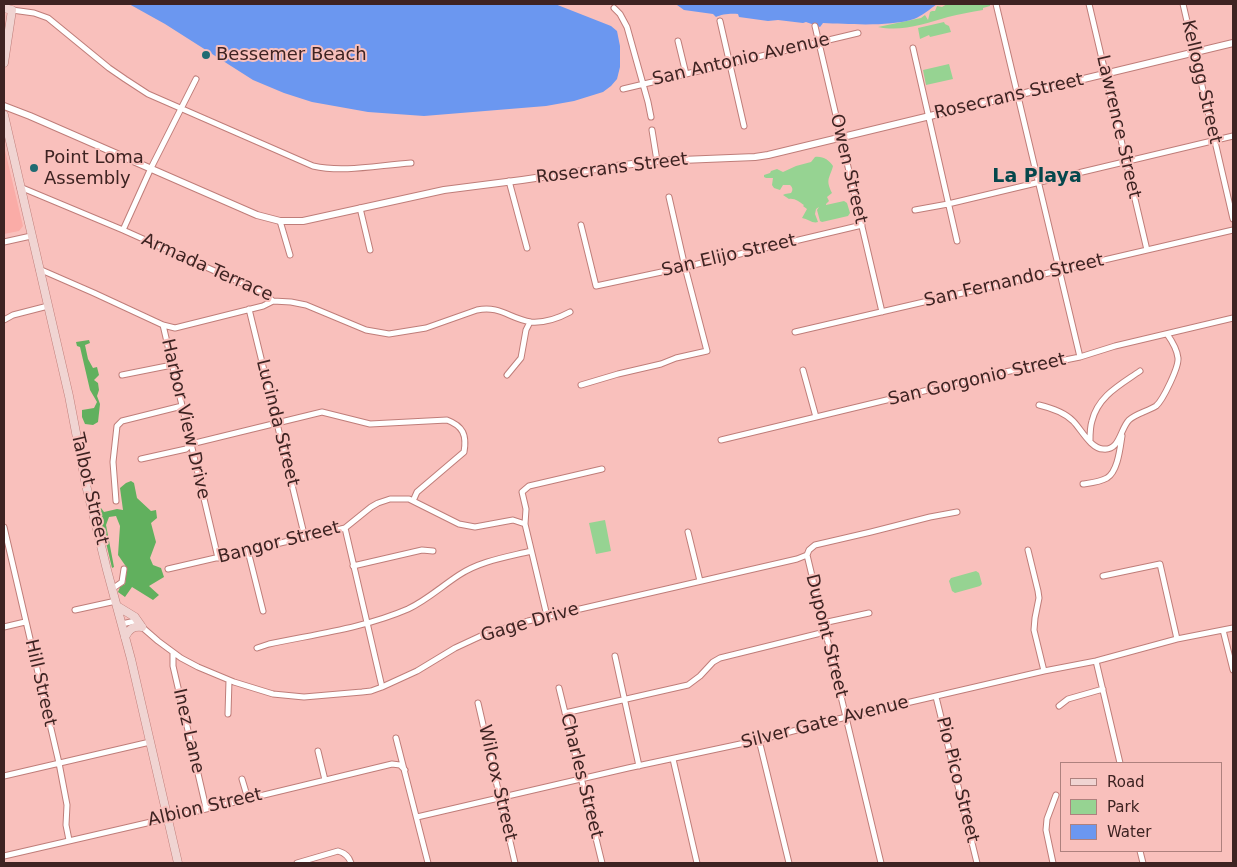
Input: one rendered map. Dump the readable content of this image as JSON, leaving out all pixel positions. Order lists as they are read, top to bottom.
{
  "streets": {
    "main road": ["Talbot Street"],
    "street": [
      "San Antonio Avenue",
      "Kellogg Street",
      "Rosecrans Street",
      "Lawrence Street",
      "Owen Street",
      "San Elijo Street",
      "Armada Terrace",
      "San Fernando Street",
      "San Gorgonio Street",
      "Harbor View Drive",
      "Lucinda Street",
      "Bangor Street",
      "Gage Drive",
      "Dupont Street",
      "Hill Street",
      "Silver Gate Avenue",
      "Inez Lane",
      "Charles Street",
      "Pio Pico Street",
      "Wilcox Street",
      "Albion Street"
    ]
  },
  "crossings": [
    ["San Antonio Avenue", "Owen Street"],
    ["Kellogg Street", "Rosecrans Street"],
    ["Rosecrans Street", "Lawrence Street"],
    ["Rosecrans Street", "Owen Street"],
    ["Lawrence Street", "San Fernando Street"],
    ["Owen Street", "San Elijo Street"],
    ["Owen Street", "San Fernando Street"],
    ["Armada Terrace", "Talbot Street"],
    ["Harbor View Drive", "Talbot Street"],
    ["Harbor View Drive", "Bangor Street"],
    ["Lucinda Street", "Bangor Street"],
    ["Talbot Street", "Albion Street"],
    ["Gage Drive", "Dupont Street"],
    ["Gage Drive", "Inez Lane"],
    ["Dupont Street", "Silver Gate Avenue"],
    ["Hill Street", "Albion Street"],
    ["Silver Gate Avenue", "Charles Street"],
    ["Silver Gate Avenue", "Pio Pico Street"],
    ["Silver Gate Avenue", "Wilcox Street"],
    ["Inez Lane", "Albion Street"]
  ],
  "districts": ["La Playa"],
  "places": ["Bessemer Beach", "Point Loma Assembly"],
  "legend": ["Road", "Park", "Water"]
}
